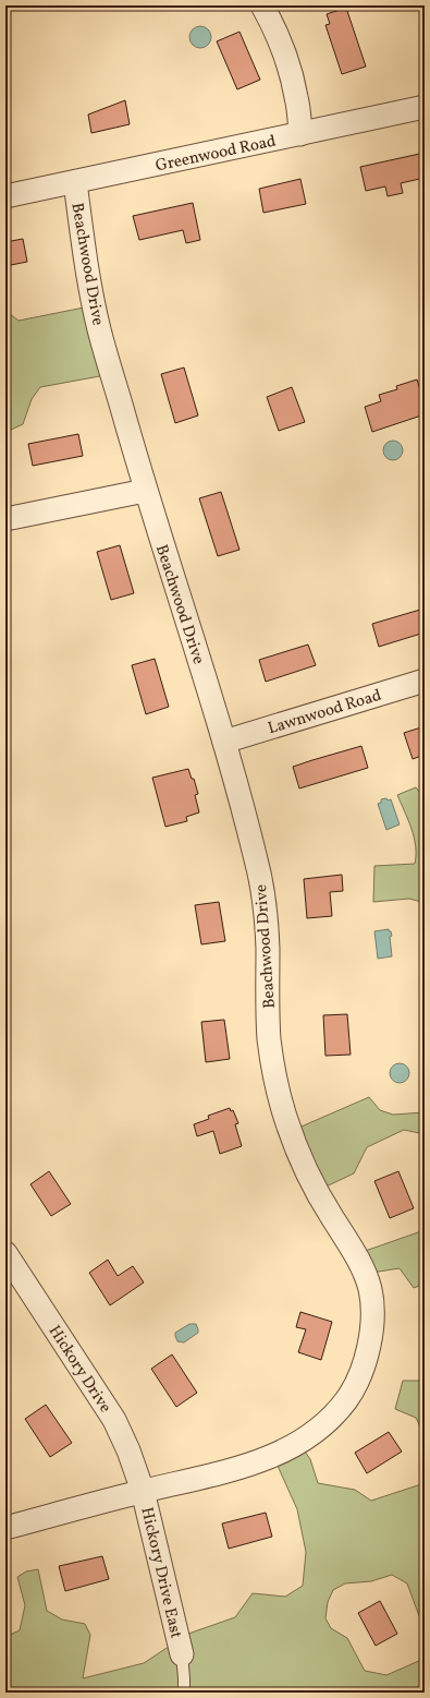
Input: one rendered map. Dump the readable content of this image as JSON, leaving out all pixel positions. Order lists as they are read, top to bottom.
{
  "streets": {
    "street": [
      "Greenwood Road",
      "Beachwood Drive",
      "Lawnwood Road",
      "Hickory Drive",
      "Hickory Drive East"
    ]
  },
  "crossings": [
    ["Greenwood Road", "Beachwood Drive"],
    ["Beachwood Drive", "Lawnwood Road"],
    ["Beachwood Drive", "Hickory Drive"],
    ["Beachwood Drive", "Hickory Drive East"],
    ["Hickory Drive", "Hickory Drive East"]
  ]
}
